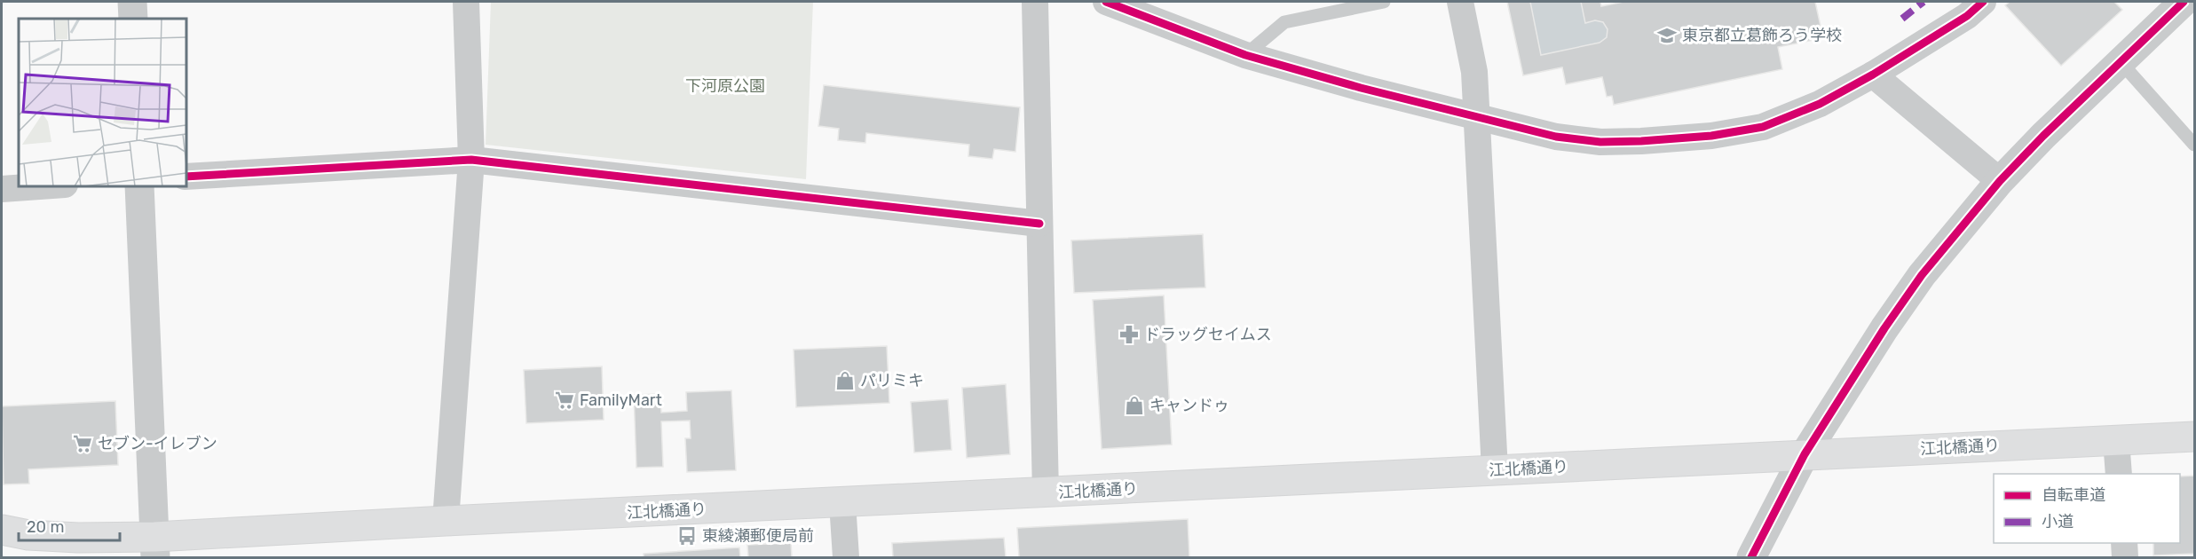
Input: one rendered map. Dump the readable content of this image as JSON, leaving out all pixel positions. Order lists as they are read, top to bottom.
{
  "streets": {
    "main road": ["江北橋通り"]
  },
  "parks": ["下河原公園"],
  "places": {
    "school or university": ["東京都立葛飾ろう学校"],
    "pharmacy": ["ドラッグセイムス"],
    "shop": ["パリミキ", "キャンドゥ"],
    "supermarket": ["FamilyMart", "セブン-イレブン"],
    "bus stop": ["東綾瀬郵便局前"]
  },
  "legend": ["自転車道", "小道"],
  "scale_bar": "20 m"
}
